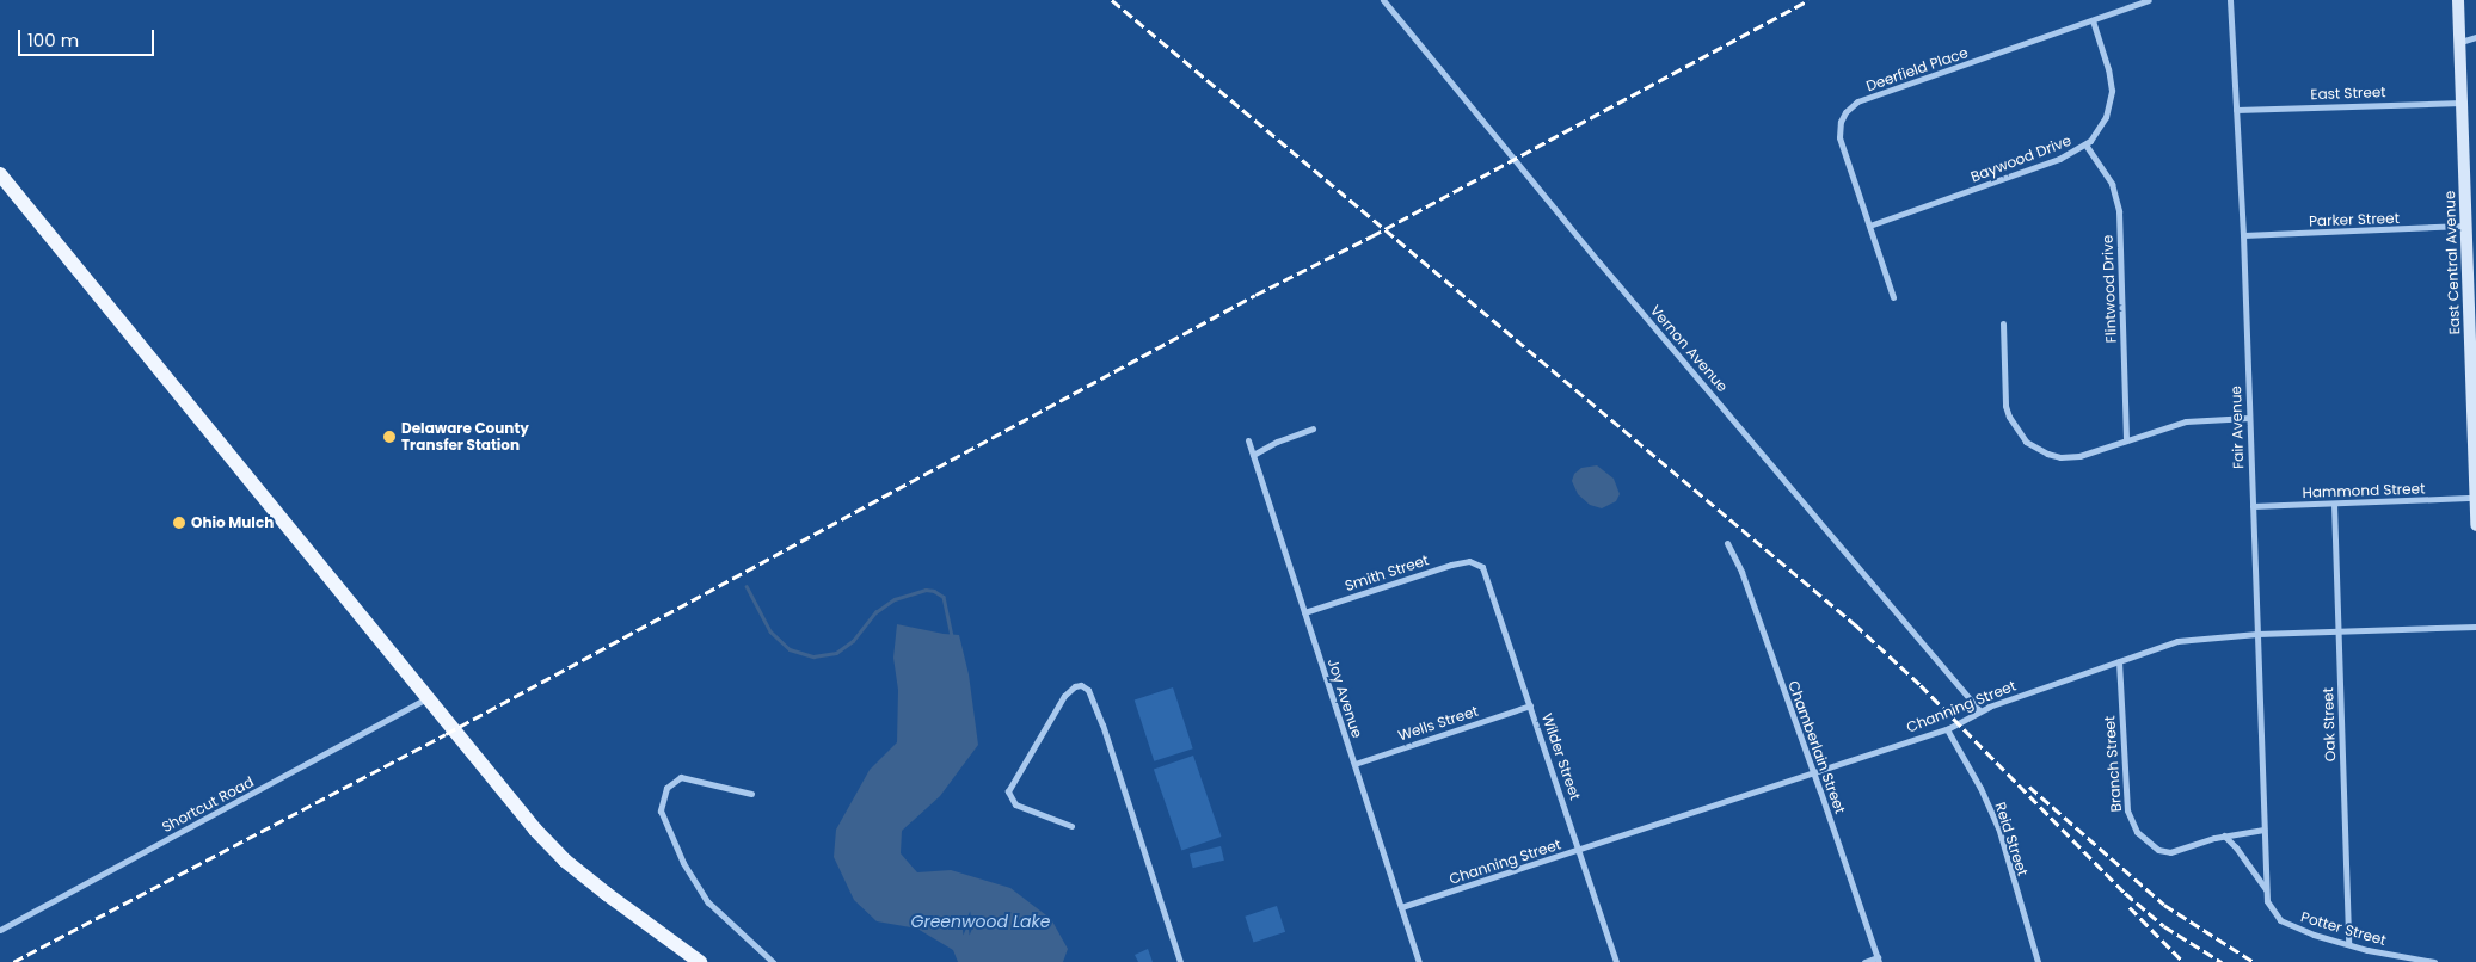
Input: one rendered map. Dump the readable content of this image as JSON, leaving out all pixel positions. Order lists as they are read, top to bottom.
{
  "streets": {
    "main road": ["East Central Avenue"],
    "street": [
      "Deerfield Place",
      "East Street",
      "Baywood Drive",
      "Parker Street",
      "Flintwood Drive",
      "Vernon Avenue",
      "Fair Avenue",
      "Hammond Street",
      "Smith Street",
      "Joy Avenue",
      "Channing Street",
      "Wells Street",
      "Oak Street",
      "Chamberlain Street",
      "Wilder Street",
      "Branch Street",
      "Shortcut Road",
      "Reid Street",
      "Potter Street"
    ]
  },
  "crossings": [
    ["Deerfield Place", "Baywood Drive"],
    ["East Street", "East Central Avenue"],
    ["East Street", "Fair Avenue"],
    ["Baywood Drive", "Flintwood Drive"],
    ["Parker Street", "East Central Avenue"],
    ["Parker Street", "Fair Avenue"],
    ["East Central Avenue", "Hammond Street"],
    ["Vernon Avenue", "Channing Street"],
    ["Fair Avenue", "Hammond Street"],
    ["Fair Avenue", "Channing Street"],
    ["Fair Avenue", "Branch Street"],
    ["Fair Avenue", "Potter Street"],
    ["Hammond Street", "Oak Street"],
    ["Smith Street", "Joy Avenue"],
    ["Smith Street", "Wilder Street"],
    ["Joy Avenue", "Channing Street"],
    ["Joy Avenue", "Wells Street"],
    ["Channing Street", "Oak Street"],
    ["Channing Street", "Chamberlain Street"],
    ["Channing Street", "Wilder Street"],
    ["Channing Street", "Branch Street"],
    ["Channing Street", "Reid Street"],
    ["Wells Street", "Wilder Street"],
    ["Oak Street", "Potter Street"]
  ],
  "water": ["Greenwood Lake"],
  "places": ["Delaware County Transfer Station", "Ohio Mulch"],
  "scale_bar": "100 m"
}
